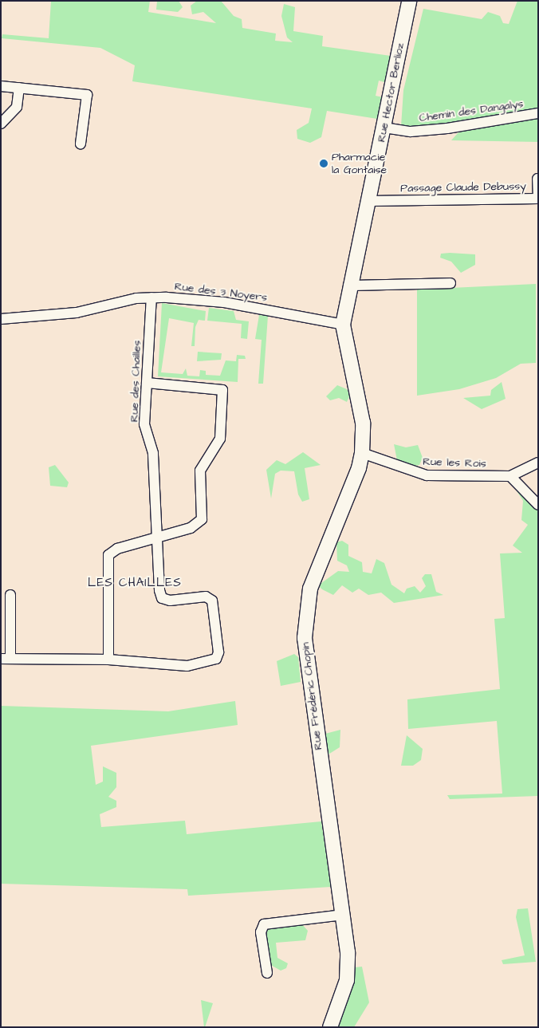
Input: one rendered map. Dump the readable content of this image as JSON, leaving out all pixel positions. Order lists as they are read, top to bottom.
{
  "streets": {
    "street": [
      "Rue Hector Berlioz",
      "Chemin des Dangalys",
      "Passage Claude Debussy",
      "Rue des 3 Noyers",
      "Rue des Chailles",
      "Rue les Rois",
      "Rue Frédéric Chopin"
    ]
  },
  "crossings": [
    ["Rue Hector Berlioz", "Chemin des Dangalys"],
    ["Rue Hector Berlioz", "Passage Claude Debussy"],
    ["Rue Hector Berlioz", "Rue des 3 Noyers"],
    ["Rue Hector Berlioz", "Rue Frédéric Chopin"],
    ["Rue des 3 Noyers", "Rue des Chailles"],
    ["Rue des 3 Noyers", "Rue Frédéric Chopin"],
    ["Rue les Rois", "Rue Frédéric Chopin"]
  ],
  "districts": ["LES CHAILLES"],
  "places": ["Pharmacie la Gontaise"]
}
